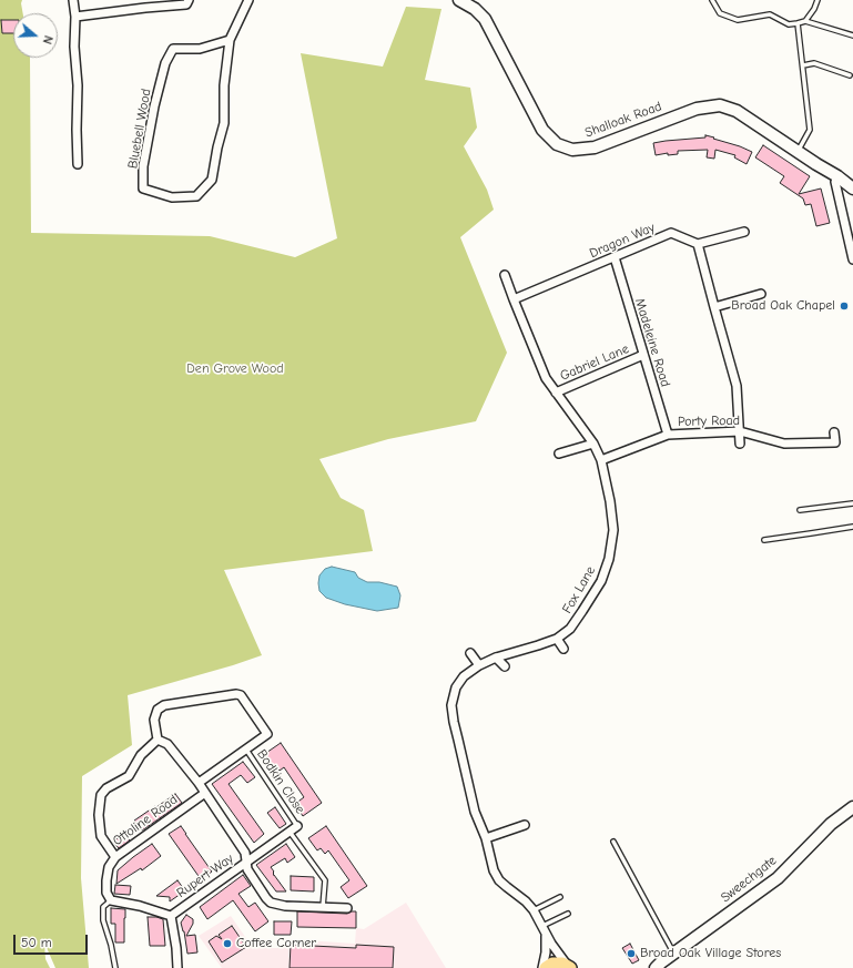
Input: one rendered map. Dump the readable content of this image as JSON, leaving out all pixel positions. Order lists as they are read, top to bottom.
{
  "streets": {
    "street": [
      "Shalloak Road",
      "Bluebell Wood",
      "Dragon Way",
      "Madeleine Road",
      "Gabriel Lane",
      "Porty Road",
      "Fox Lane",
      "Ottoline Road",
      "Rupert Way",
      "Sweechgate"
    ],
    "lane": ["Bodkin Close"]
  },
  "crossings": [
    ["Dragon Way", "Madeleine Road"],
    ["Dragon Way", "Fox Lane"],
    ["Madeleine Road", "Gabriel Lane"],
    ["Madeleine Road", "Porty Road"],
    ["Gabriel Lane", "Fox Lane"],
    ["Porty Road", "Fox Lane"],
    ["Bodkin Close", "Rupert Way"]
  ],
  "parks": ["Den Grove Wood"],
  "places": ["Broad Oak Chapel", "Coffee Corner", "Broad Oak Village Stores"],
  "scale_bar": "50 m",
  "north": "right"
}
